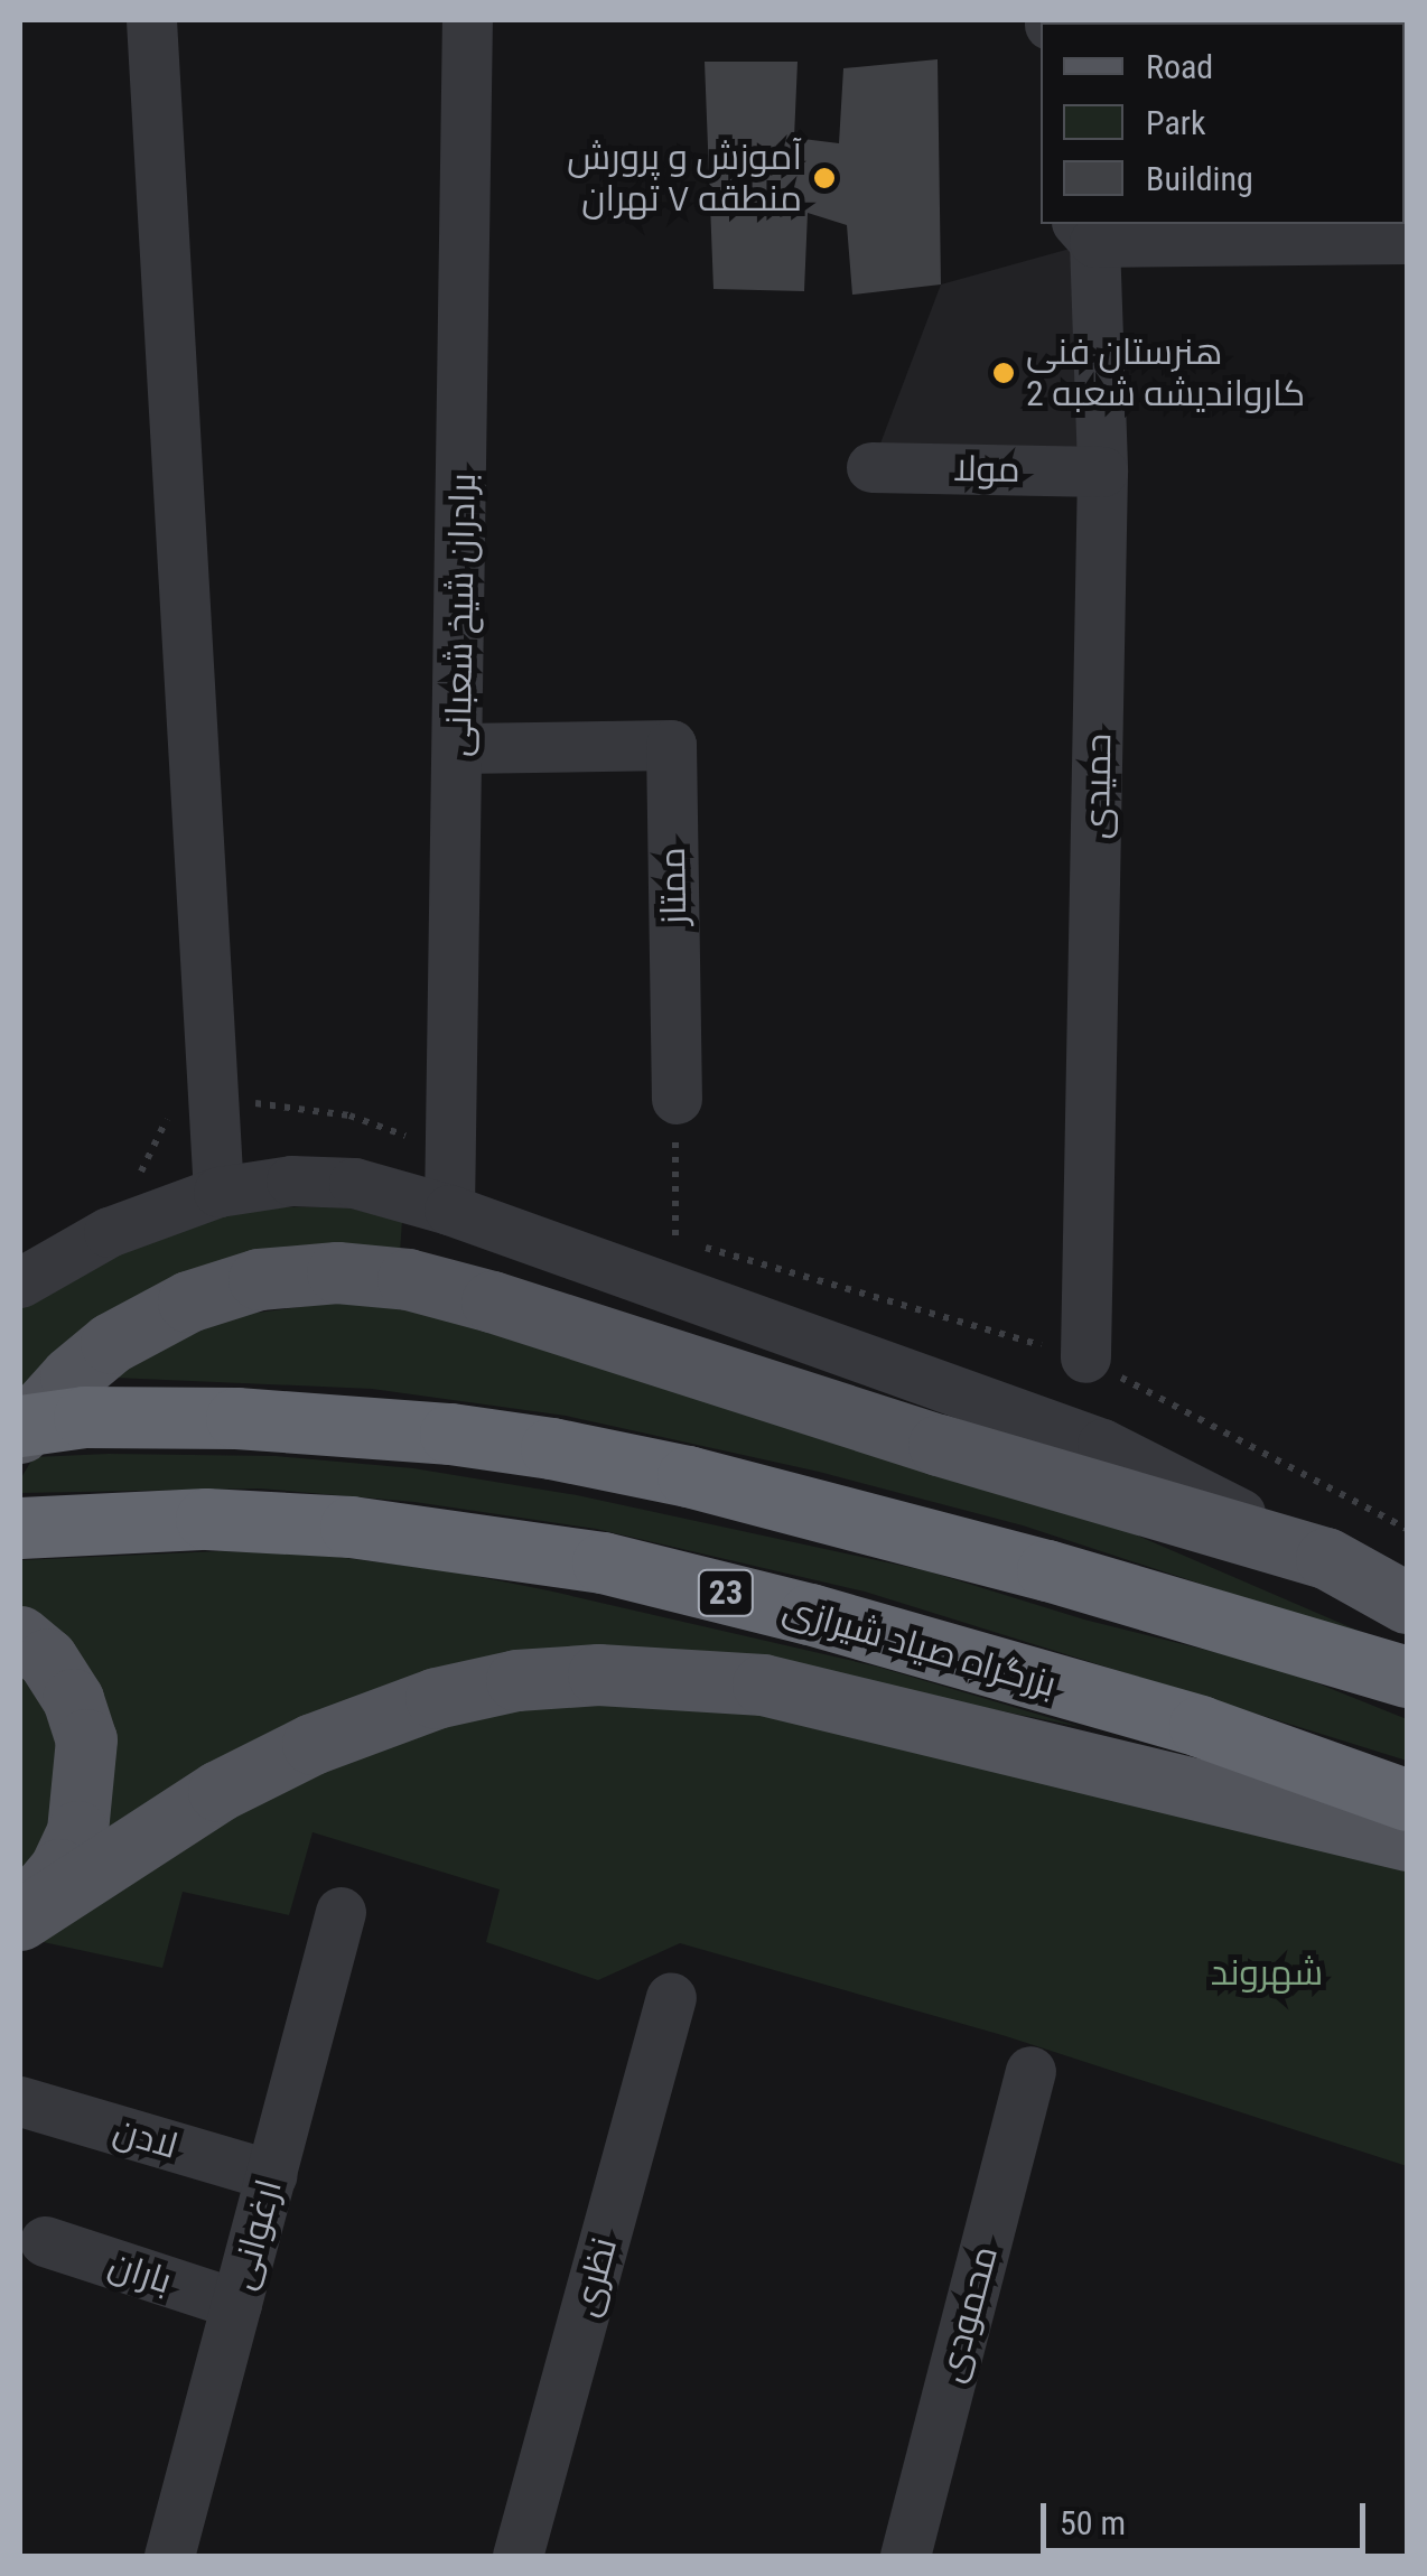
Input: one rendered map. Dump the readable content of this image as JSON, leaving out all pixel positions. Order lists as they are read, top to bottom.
{
  "streets": {
    "highway": ["23", "بزرگراه صیاد شیرازی"],
    "street": [
      "مولا",
      "برادران شیخ شعبانی",
      "حمیدی",
      "ممتاز",
      "لادن",
      "ارغوانی",
      "باران",
      "نظری",
      "محمودی"
    ]
  },
  "crossings": [
    ["مولا", "حمیدی"],
    ["برادران شیخ شعبانی", "ممتاز"],
    ["لادن", "ارغوانی"],
    ["ارغوانی", "باران"]
  ],
  "parks": ["شهروند"],
  "places": ["آموزش و پرورش منطقه ۷ تهران", "هنرستان فنی کارواندیشه شعبه 2"],
  "legend": ["Road", "Park", "Building"],
  "scale_bar": "50 m"
}
